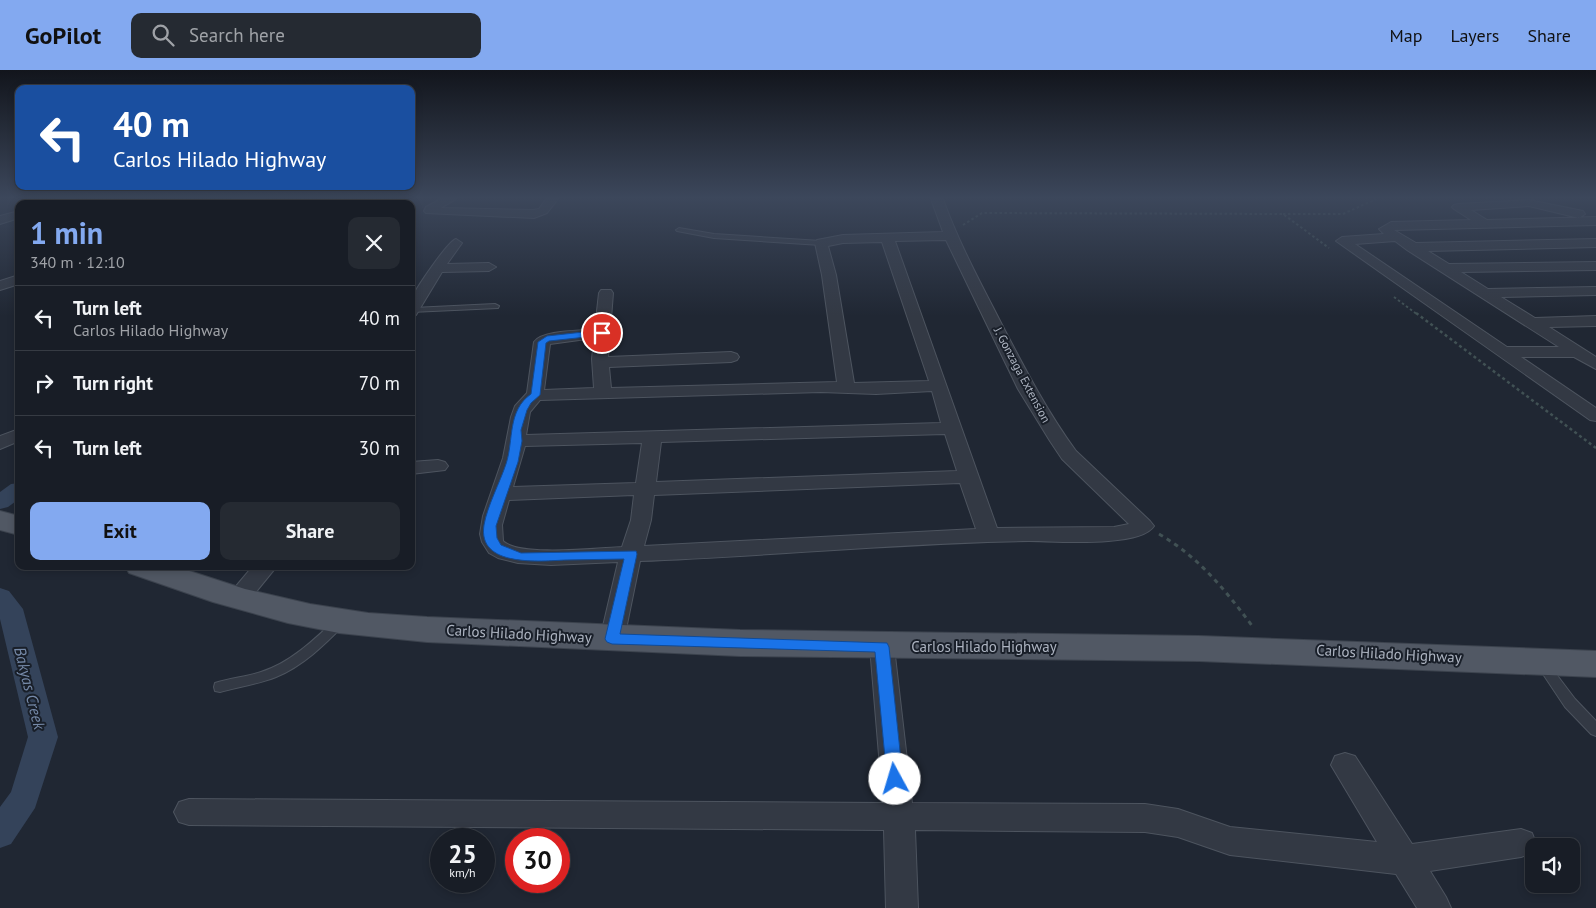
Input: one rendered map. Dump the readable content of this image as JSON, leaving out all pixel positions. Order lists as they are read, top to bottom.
{
  "streets": {
    "main road": ["Carlos Hilado Highway"],
    "street": ["J. Gonzaga Extension"]
  },
  "water": ["Bakyas Creek"],
  "page": {
    "header": "GoPilot",
    "search": "Search here",
    "nav": ["Map", "Layers", "Share"],
    "turn": ["40 m", "Carlos Hilado Highway"],
    "heading": ["1 min", "340 m · 12:10"],
    "list": [
      {
        "name": "Turn left",
        "note": "Carlos Hilado Highway",
        "value": "40 m"
      },
      {
        "name": "Turn right",
        "value": "70 m"
      },
      {
        "name": "Turn left",
        "value": "30 m"
      }
    ],
    "buttons": ["Exit", "Share"],
    "speed": "25 km/h",
    "limit": "30"
  }
}
